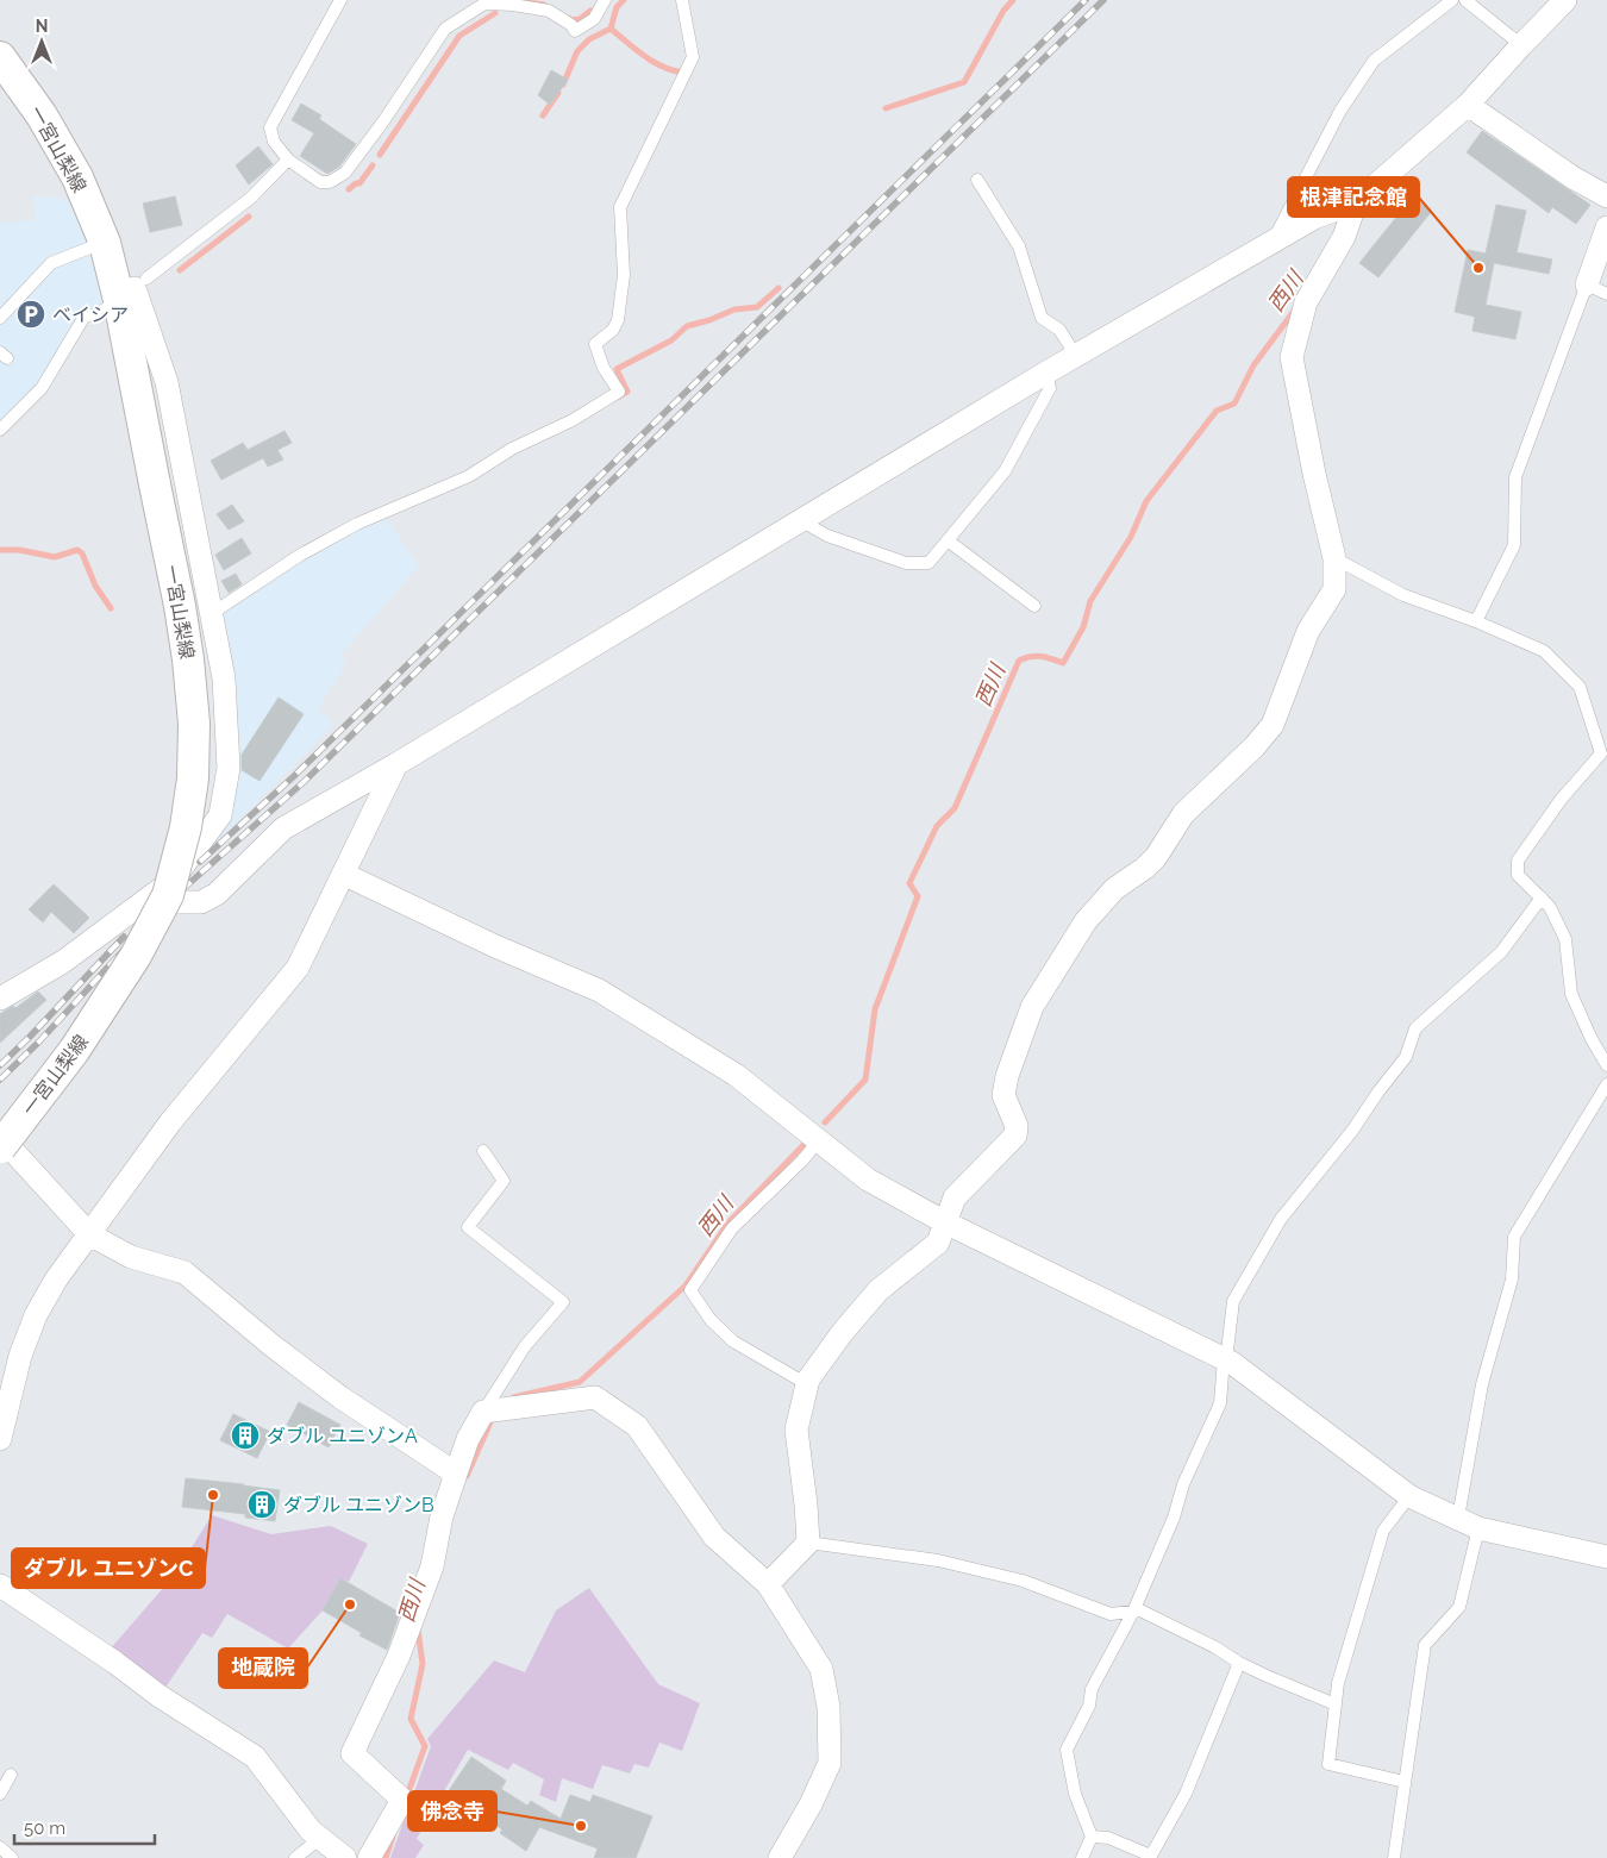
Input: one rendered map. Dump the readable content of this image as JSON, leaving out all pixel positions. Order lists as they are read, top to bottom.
{
  "streets": {
    "main road": ["一宮山梨線"]
  },
  "water": ["西川"],
  "places": {
    "other": [
      "根津記念館",
      "ダブル ユニゾンC",
      "地蔵院",
      "佛念寺"
    ],
    "parking": ["ベイシア"],
    "building": ["ダブル ユニゾンA", "ダブル ユニゾンB"]
  },
  "scale_bar": "50 m",
  "north": "top"
}
